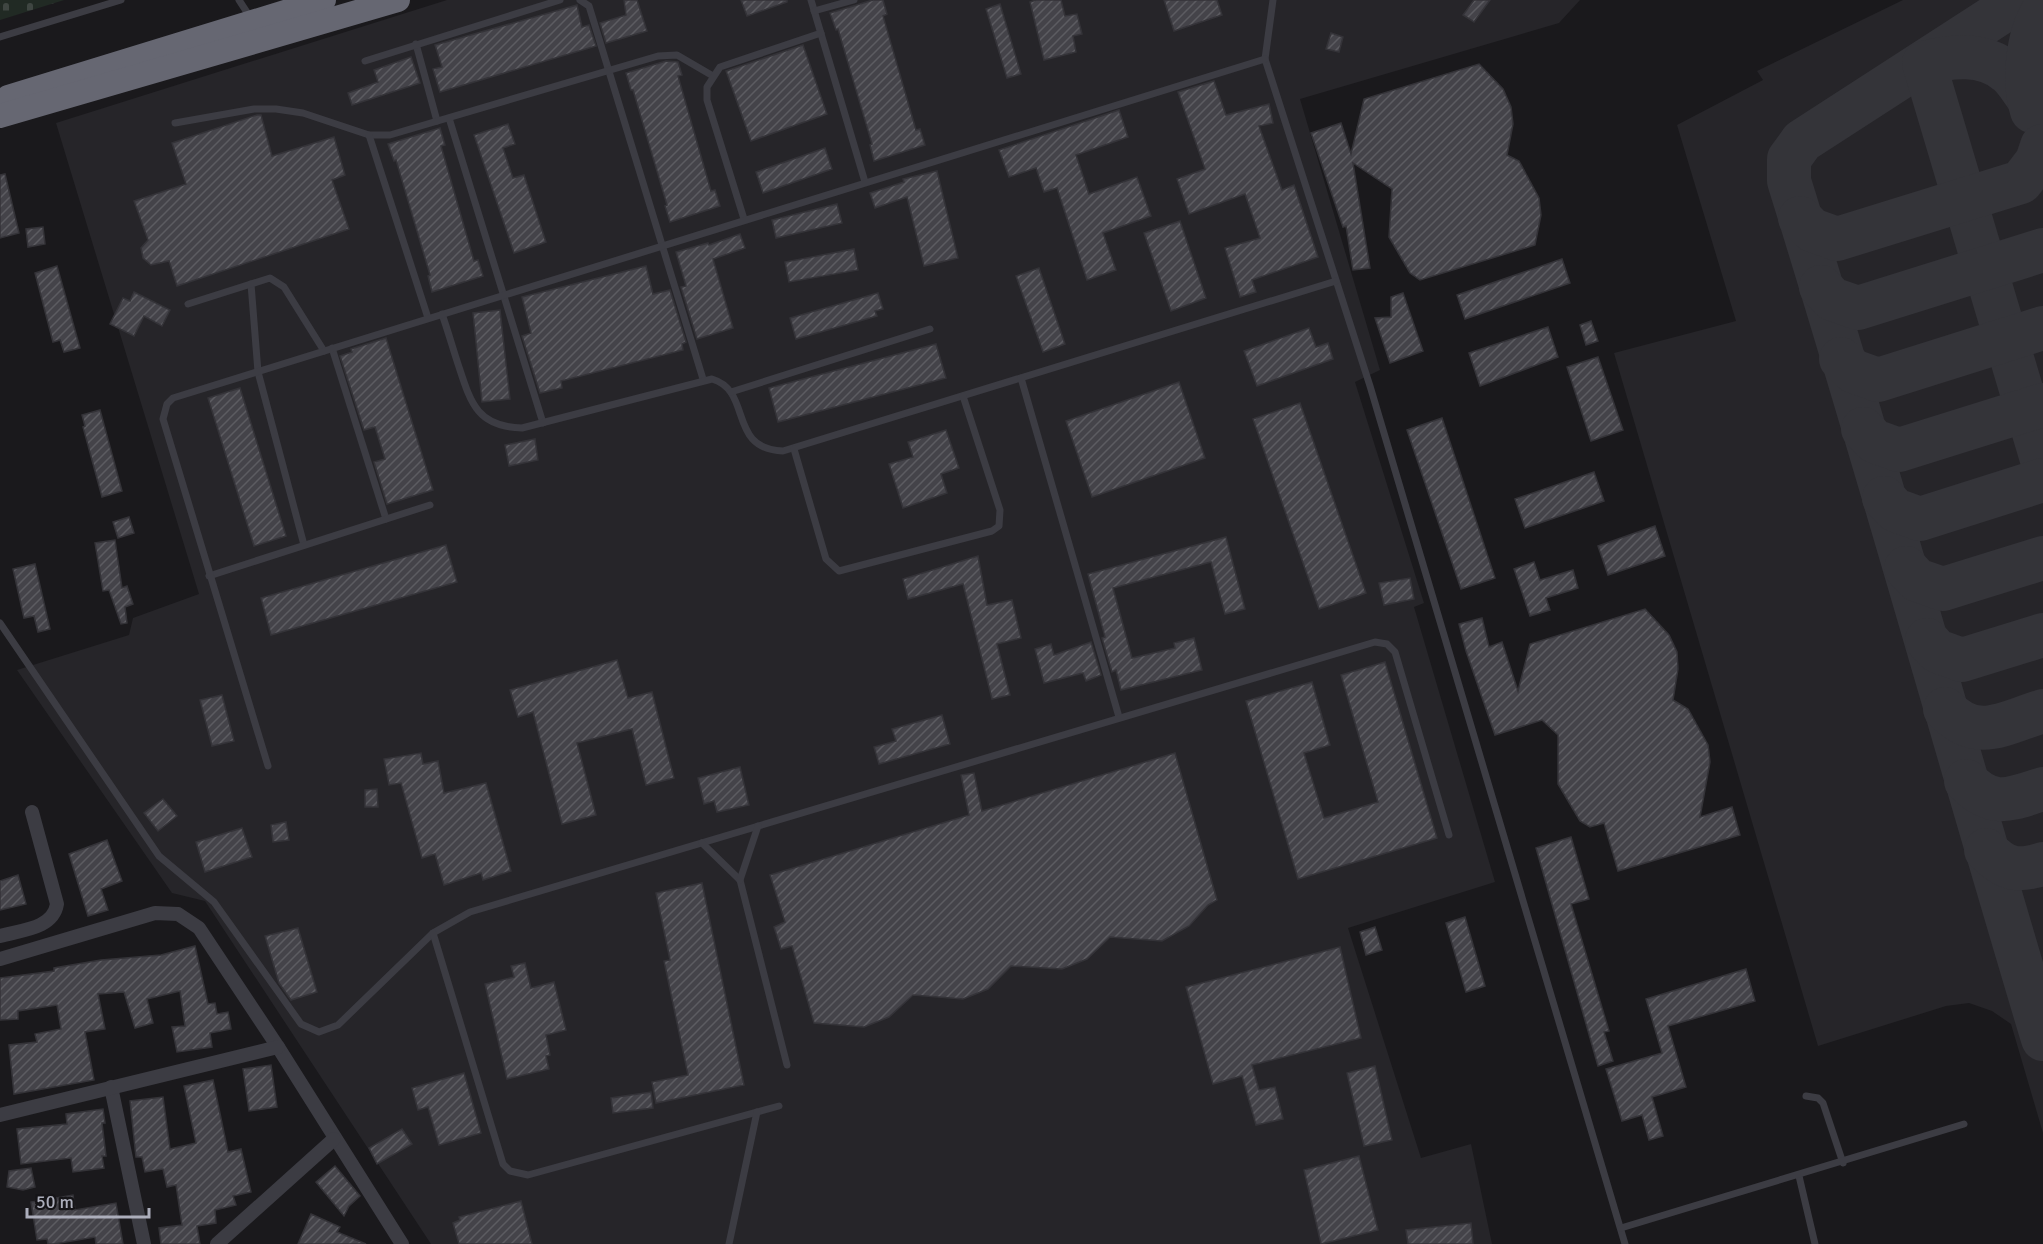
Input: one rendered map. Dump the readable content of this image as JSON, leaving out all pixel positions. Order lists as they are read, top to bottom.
{
  "scale_bar": "50 m"
}
